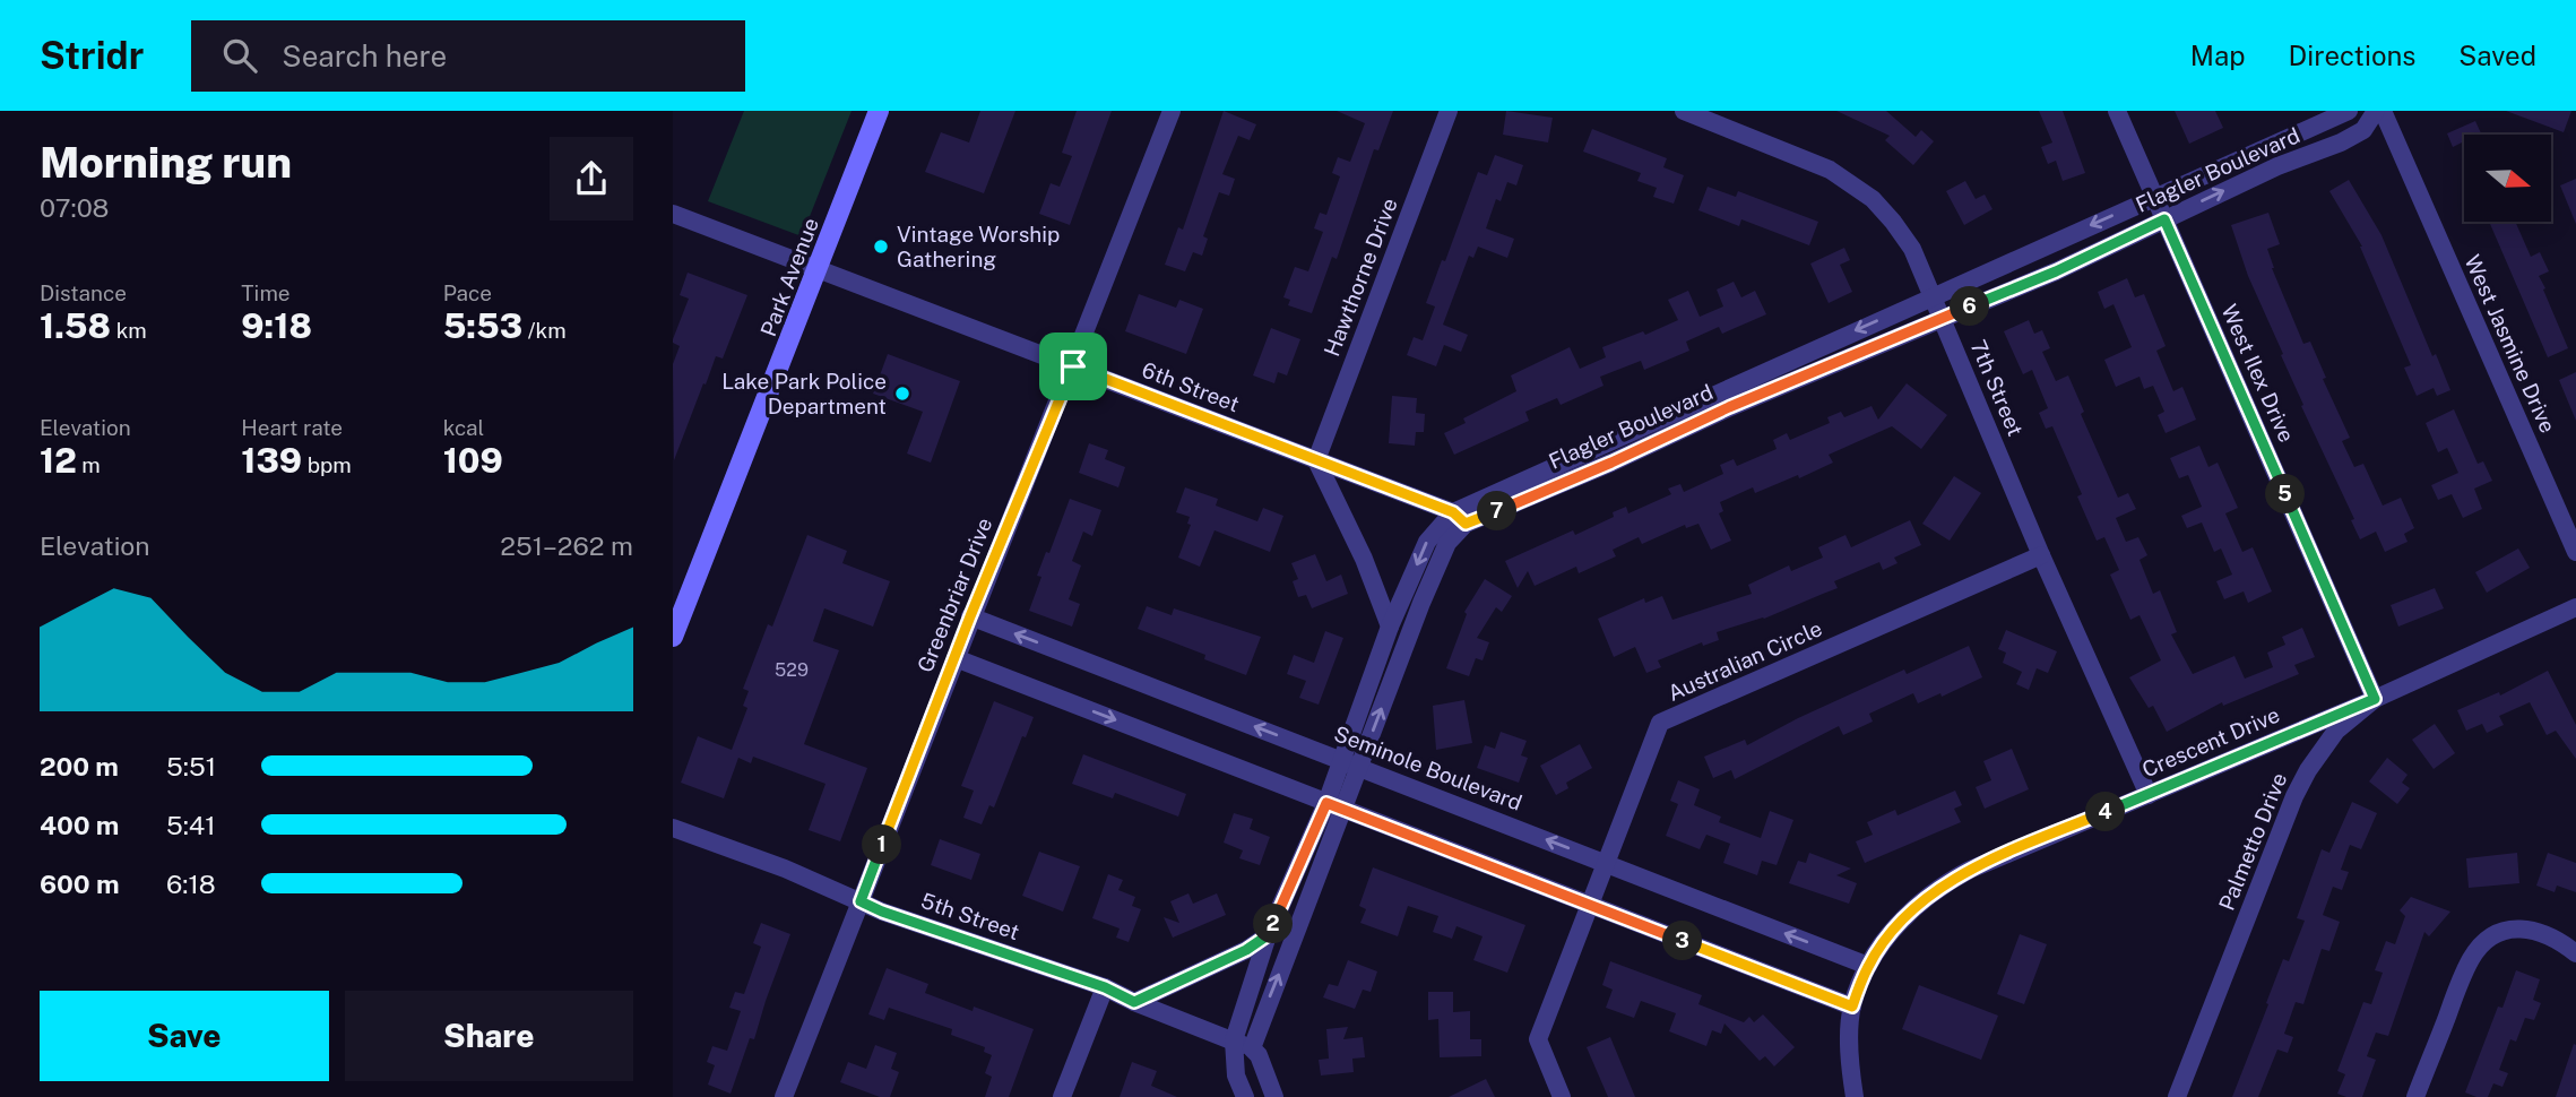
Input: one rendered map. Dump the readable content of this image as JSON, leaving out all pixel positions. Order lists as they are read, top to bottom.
{
  "streets": {
    "street": [
      "Flagler Boulevard",
      "Park Avenue",
      "Hawthorne Drive",
      "West Jasmine Drive",
      "West Ilex Drive",
      "6th Street",
      "7th Street",
      "Greenbriar Drive",
      "Australian Circle",
      "Crescent Drive",
      "Seminole Boulevard",
      "Palmetto Drive",
      "5th Street"
    ]
  },
  "crossings": [
    ["Flagler Boulevard", "West Ilex Drive"],
    ["Flagler Boulevard", "6th Street"],
    ["Flagler Boulevard", "7th Street"],
    ["Flagler Boulevard", "Seminole Boulevard"],
    ["Flagler Boulevard", "5th Street"],
    ["Park Avenue", "6th Street"],
    ["Hawthorne Drive", "6th Street"],
    ["West Ilex Drive", "Crescent Drive"],
    ["West Ilex Drive", "Palmetto Drive"],
    ["6th Street", "Greenbriar Drive"],
    ["7th Street", "Australian Circle"],
    ["7th Street", "Crescent Drive"],
    ["Greenbriar Drive", "Seminole Boulevard"],
    ["Greenbriar Drive", "5th Street"],
    ["Australian Circle", "Seminole Boulevard"],
    ["Crescent Drive", "Seminole Boulevard"],
    ["Crescent Drive", "Palmetto Drive"]
  ],
  "places": ["Vintage Worship Gathering", "Lake Park Police Department"],
  "house_numbers": ["529"],
  "north": "right",
  "page": {
    "header": "Stridr",
    "search": "Search here",
    "nav": ["Map", "Directions", "Saved"],
    "heading": ["Morning run", "07:08"],
    "stats": [
      ["Distance", "1.58 km"],
      ["Time", "9:18"],
      ["Pace", "5:53 /km"],
      ["Elevation", "12 m"],
      ["Heart rate", "139 bpm"],
      ["kcal", "109"]
    ],
    "pins": [
      "6",
      "5",
      "7",
      "4",
      "1",
      "2",
      "3"
    ],
    "chart": ["Elevation", "251–262 m"],
    "list": [
      {
        "name": "200 m",
        "note": "5:51"
      },
      {
        "name": "400 m",
        "note": "5:41"
      },
      {
        "name": "600 m",
        "note": "6:18"
      }
    ],
    "buttons": ["Save", "Share"]
  }
}
